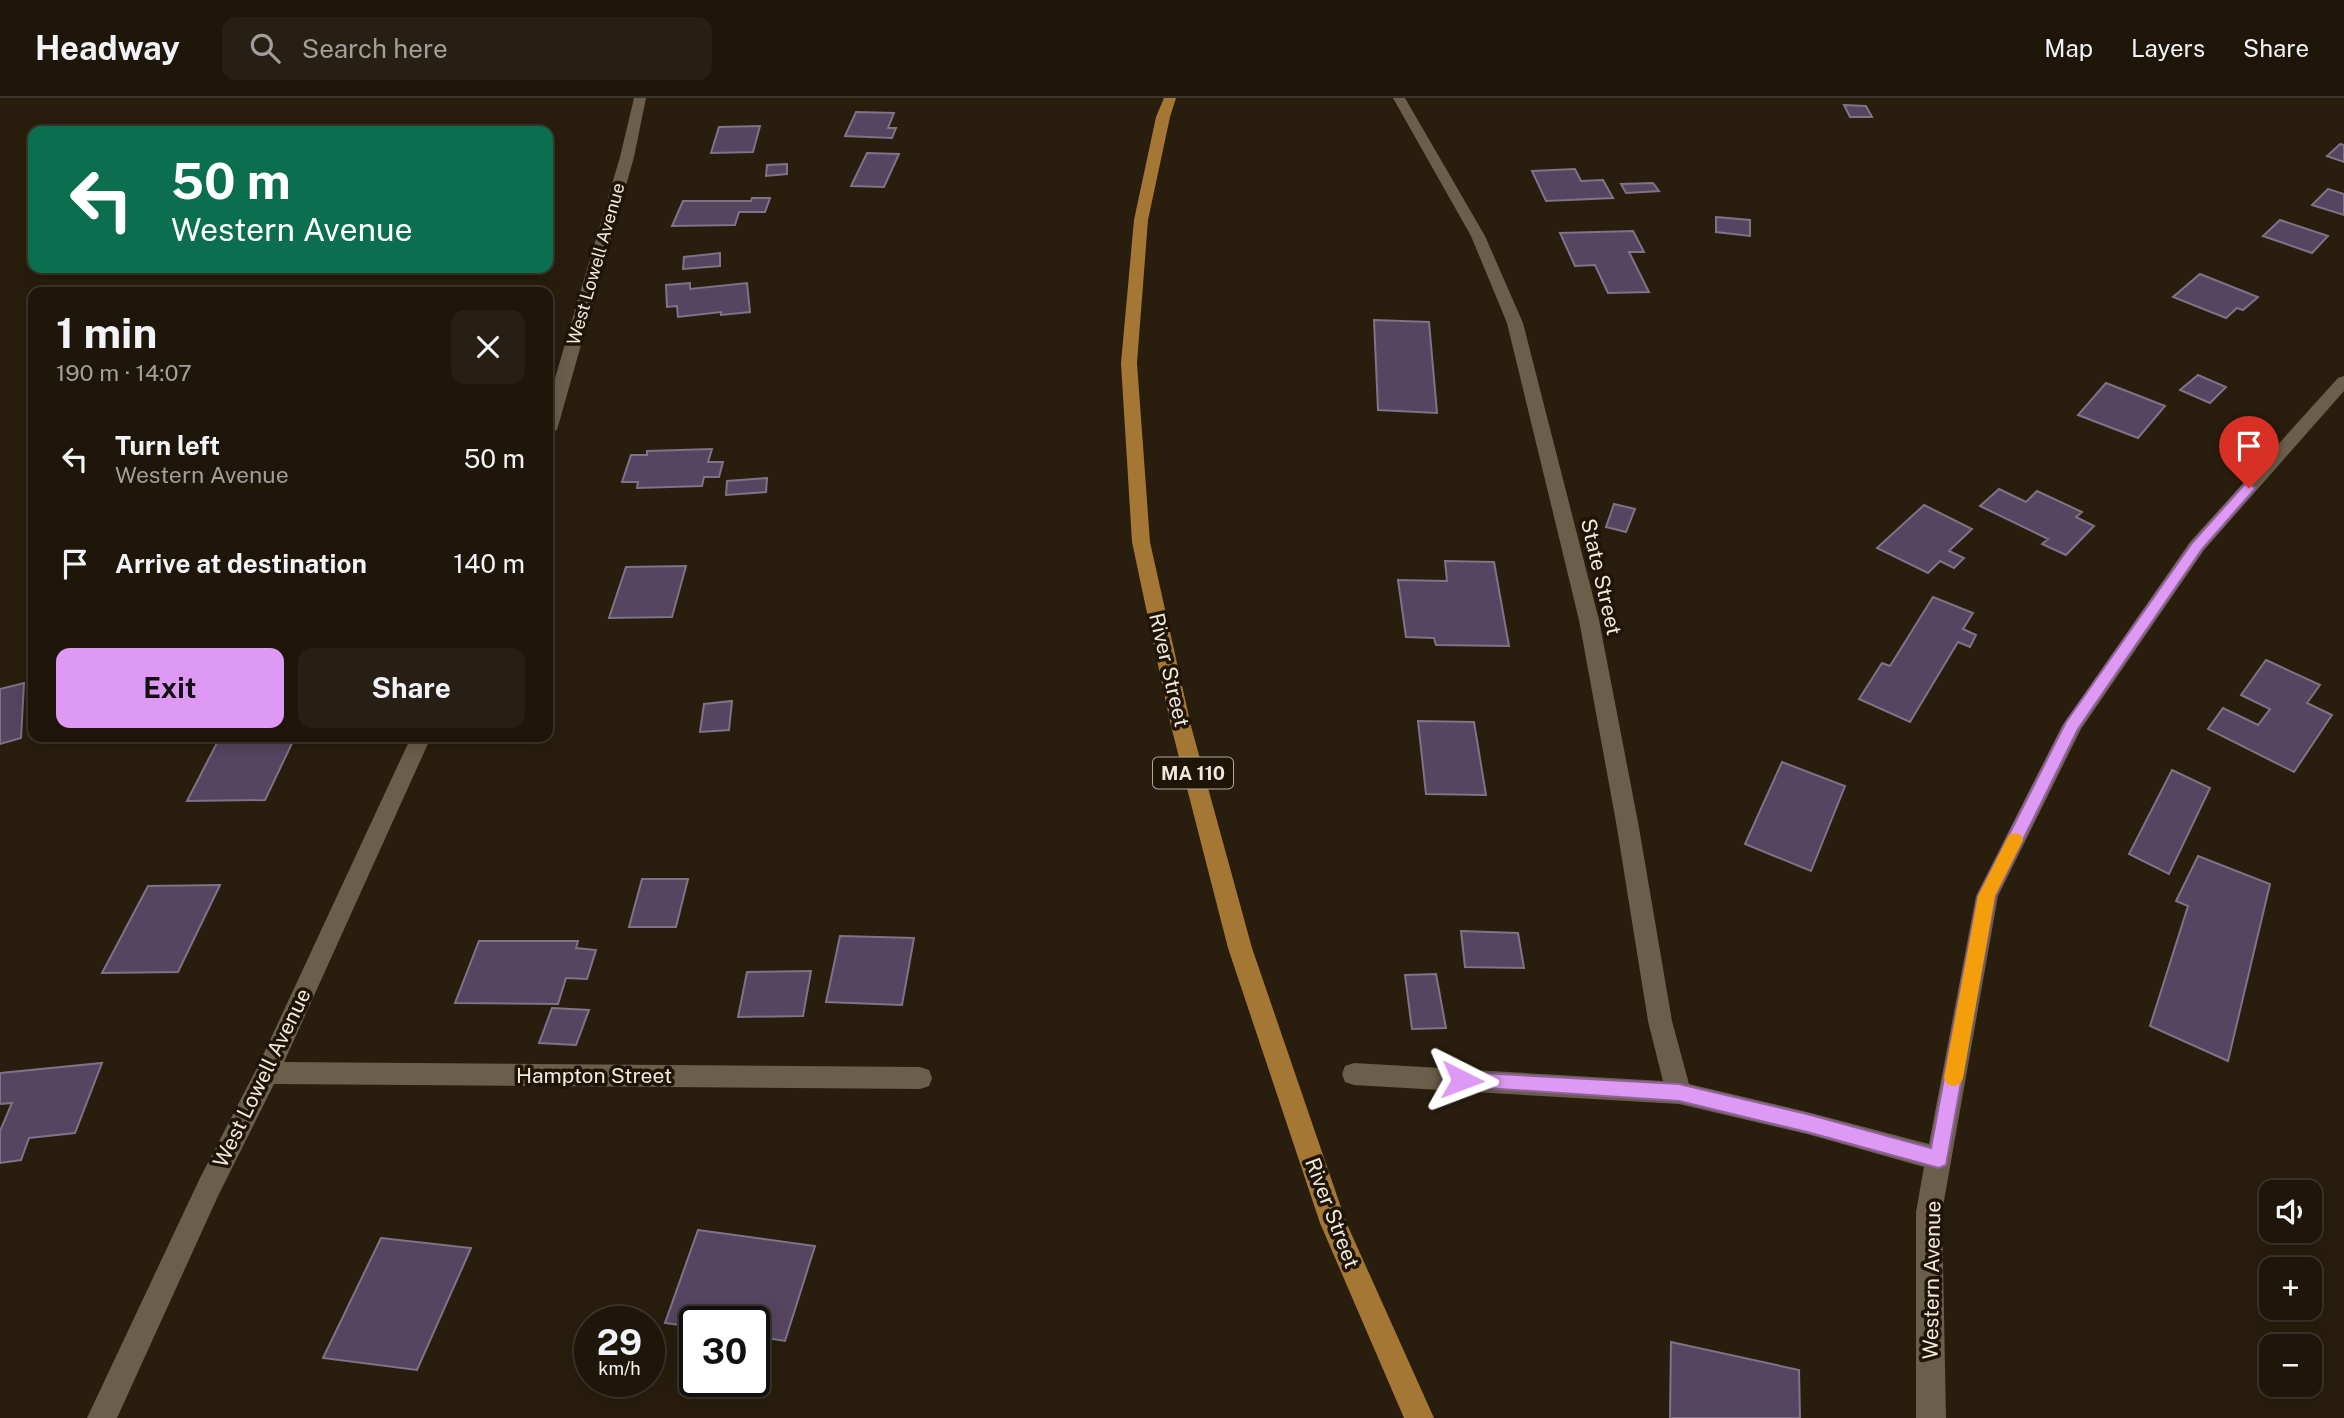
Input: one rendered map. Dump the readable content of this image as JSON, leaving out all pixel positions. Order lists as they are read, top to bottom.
{
  "streets": {
    "main road": ["River Street", "MA 110"],
    "street": [
      "West Lowell Avenue",
      "State Street",
      "Hampton Street",
      "Western Avenue"
    ]
  },
  "crossings": [
    ["West Lowell Avenue", "Hampton Street"]
  ],
  "page": {
    "header": "Headway",
    "search": "Search here",
    "nav": ["Map", "Layers", "Share"],
    "turn": ["50 m", "Western Avenue"],
    "heading": ["1 min", "190 m · 14:07"],
    "list": [
      {
        "name": "Turn left",
        "note": "Western Avenue",
        "value": "50 m"
      },
      {
        "name": "Arrive at destination",
        "value": "140 m"
      }
    ],
    "buttons": ["Exit", "Share"],
    "map_buttons": ["+", "−"],
    "speed": "29 km/h",
    "limit": "30"
  }
}
